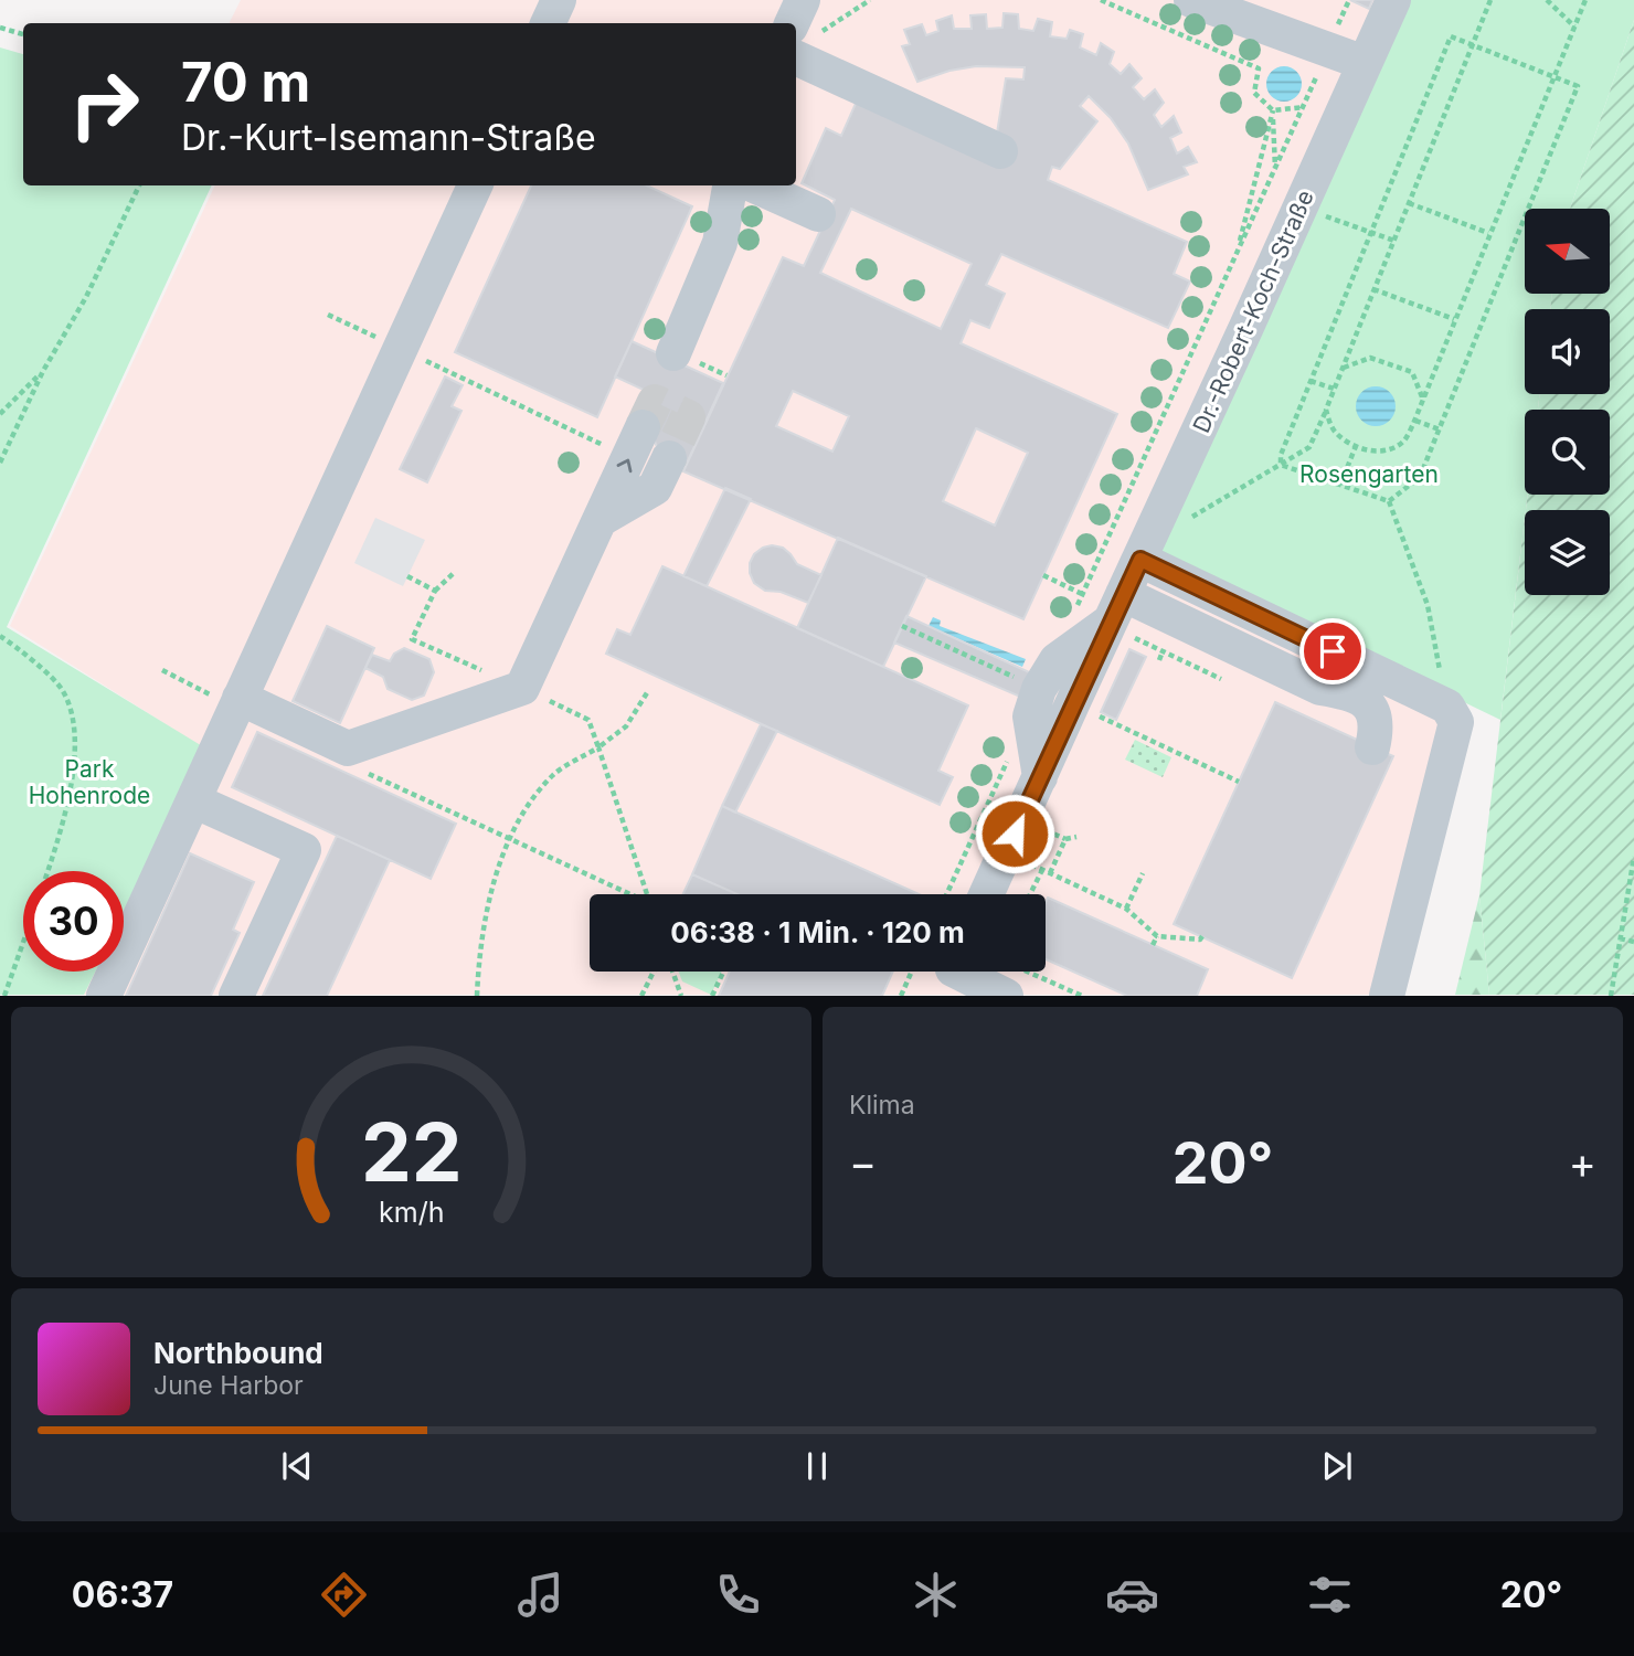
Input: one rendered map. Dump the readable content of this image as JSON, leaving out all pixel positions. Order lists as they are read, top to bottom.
{
  "streets": {
    "street": ["Dr.-Robert-Koch-Straße"]
  },
  "parks": ["Rosengarten", "Park Hohenrode"],
  "north": "left",
  "page": {
    "turn": ["70 m", "Dr.-Kurt-Isemann-Straße"],
    "limit": "30",
    "trip": "06:38 · 1 Min. · 120 m",
    "tile": "Klima",
    "heat": ["−", "20°", "+"],
    "song": ["Northbound", "June Harbor"],
    "tabs": ["06:37", "20°"],
    "gauge": ["22", "km/h"]
  }
}
